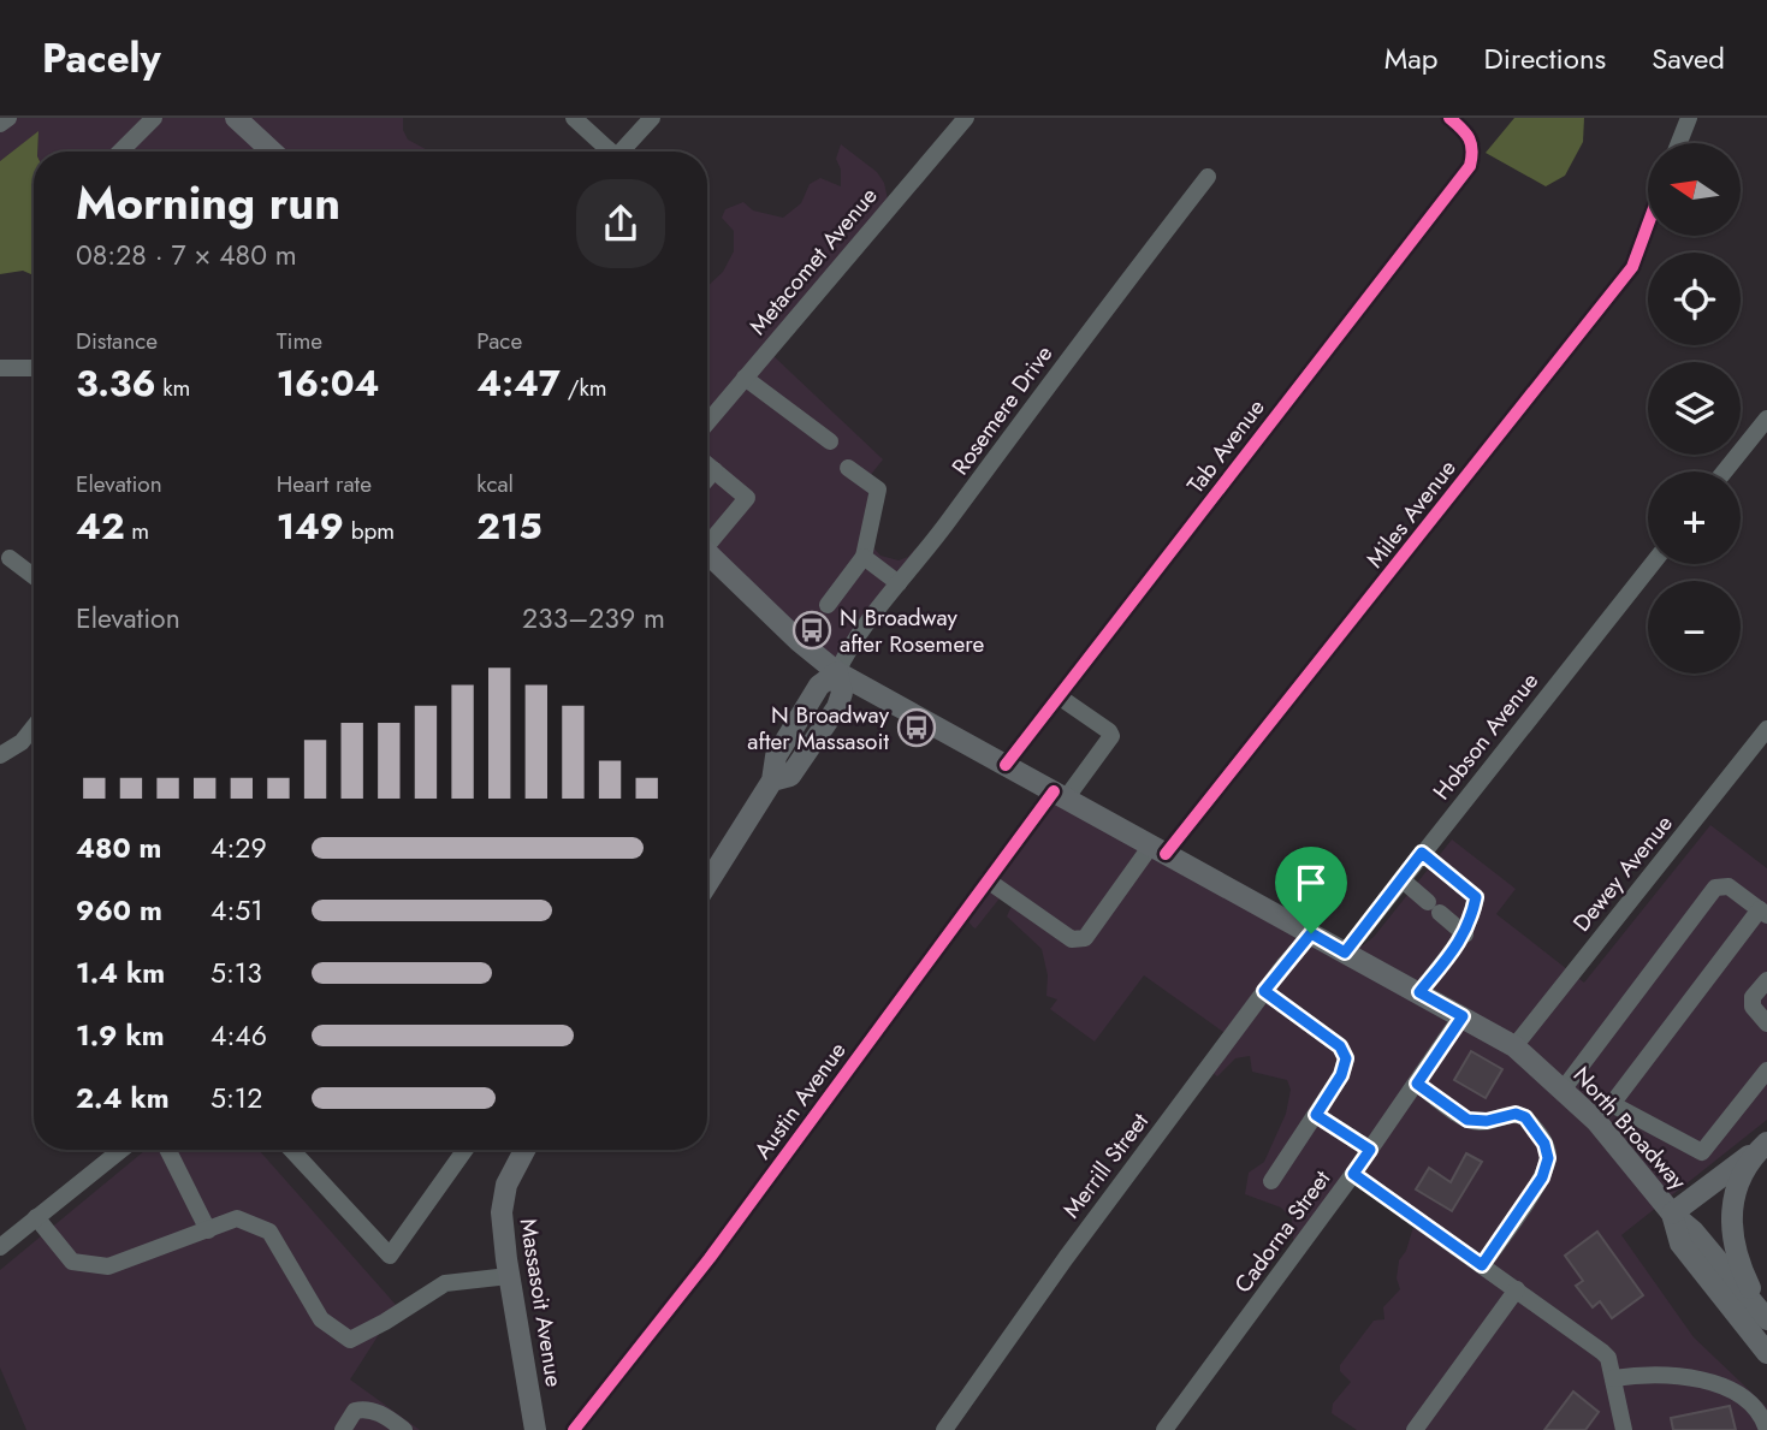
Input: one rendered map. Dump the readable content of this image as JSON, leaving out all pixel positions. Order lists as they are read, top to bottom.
{
  "streets": {
    "main road": ["North Broadway", "Massasoit Avenue"],
    "street": [
      "Metacomet Avenue",
      "Rosemere Drive",
      "Tab Avenue",
      "Miles Avenue",
      "Hobson Avenue",
      "Dewey Avenue",
      "Austin Avenue",
      "Merrill Street",
      "Cadorna Street"
    ]
  },
  "crossings": [
    ["Rosemere Drive", "North Broadway"],
    ["Tab Avenue", "Austin Avenue"],
    ["Tab Avenue", "North Broadway"],
    ["Miles Avenue", "Austin Avenue"],
    ["Miles Avenue", "North Broadway"],
    ["Hobson Avenue", "North Broadway"],
    ["Dewey Avenue", "North Broadway"],
    ["Austin Avenue", "North Broadway"],
    ["North Broadway", "Merrill Street"],
    ["North Broadway", "Cadorna Street"]
  ],
  "places": {
    "bus stop": ["N Broadway after Rosemere", "N Broadway after Massasoit"]
  },
  "north": "left",
  "page": {
    "header": "Pacely",
    "nav": ["Map", "Directions", "Saved"],
    "map_buttons": ["+", "−"],
    "heading": ["Morning run", "08:28 · 7 × 480 m"],
    "stats": [
      ["Distance", "3.36 km"],
      ["Time", "16:04"],
      ["Pace", "4:47 /km"],
      ["Elevation", "42 m"],
      ["Heart rate", "149 bpm"],
      ["kcal", "215"]
    ],
    "chart": ["Elevation", "233–239 m"],
    "list": [
      {
        "name": "480 m",
        "note": "4:29"
      },
      {
        "name": "960 m",
        "note": "4:51"
      },
      {
        "name": "1.4 km",
        "note": "5:13"
      },
      {
        "name": "1.9 km",
        "note": "4:46"
      },
      {
        "name": "2.4 km",
        "note": "5:12"
      }
    ]
  }
}
